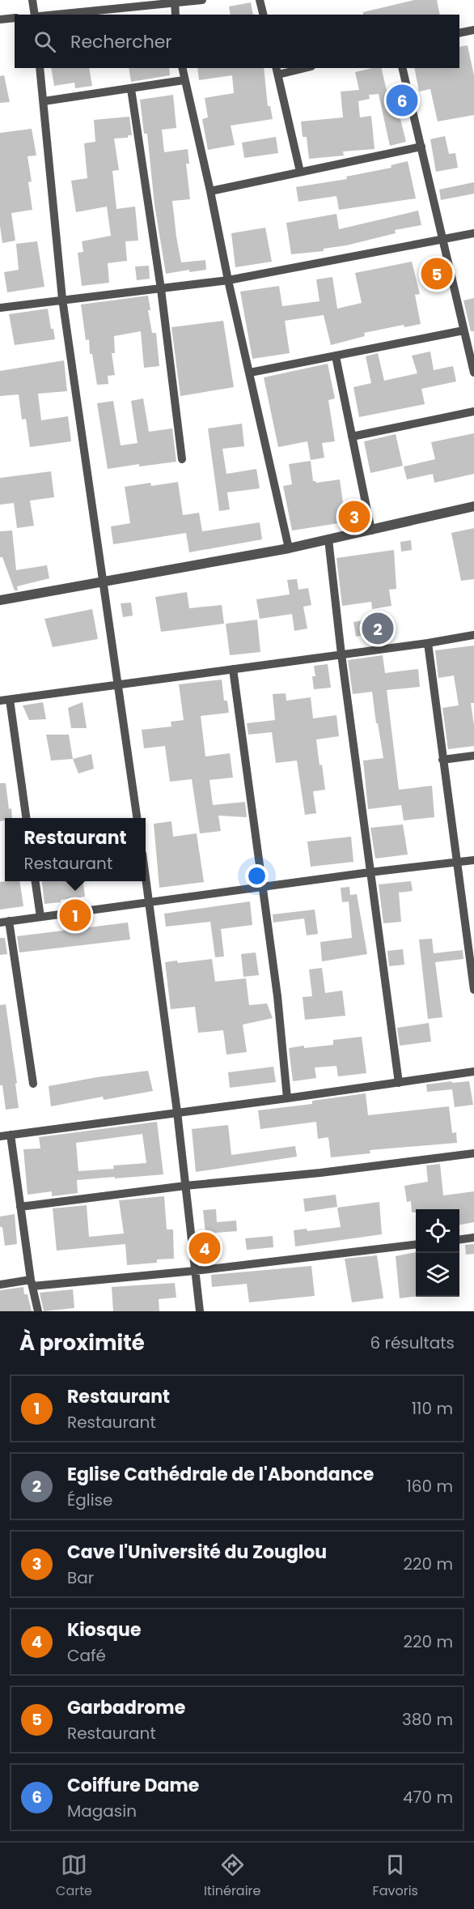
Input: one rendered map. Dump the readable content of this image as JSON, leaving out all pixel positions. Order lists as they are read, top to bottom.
{
  "page": {
    "search": "Rechercher",
    "pins": [
      "6",
      "5",
      "3",
      "2",
      "1",
      "4"
    ],
    "popup": ["Restaurant", "Restaurant"],
    "heading": ["À proximité", "6 résultats"],
    "list": [
      {
        "mark": "1",
        "name": "Restaurant",
        "note": "Restaurant",
        "value": "110 m"
      },
      {
        "mark": "2",
        "name": "Eglise Cathédrale de l'Abondance",
        "note": "Église",
        "value": "160 m"
      },
      {
        "mark": "3",
        "name": "Cave l'Université du Zouglou",
        "note": "Bar",
        "value": "220 m"
      },
      {
        "mark": "4",
        "name": "Kiosque",
        "note": "Café",
        "value": "220 m"
      },
      {
        "mark": "5",
        "name": "Garbadrome",
        "note": "Restaurant",
        "value": "380 m"
      },
      {
        "mark": "6",
        "name": "Coiffure Dame",
        "note": "Magasin",
        "value": "470 m"
      }
    ],
    "nav": ["Carte", "Itinéraire", "Favoris"]
  }
}
